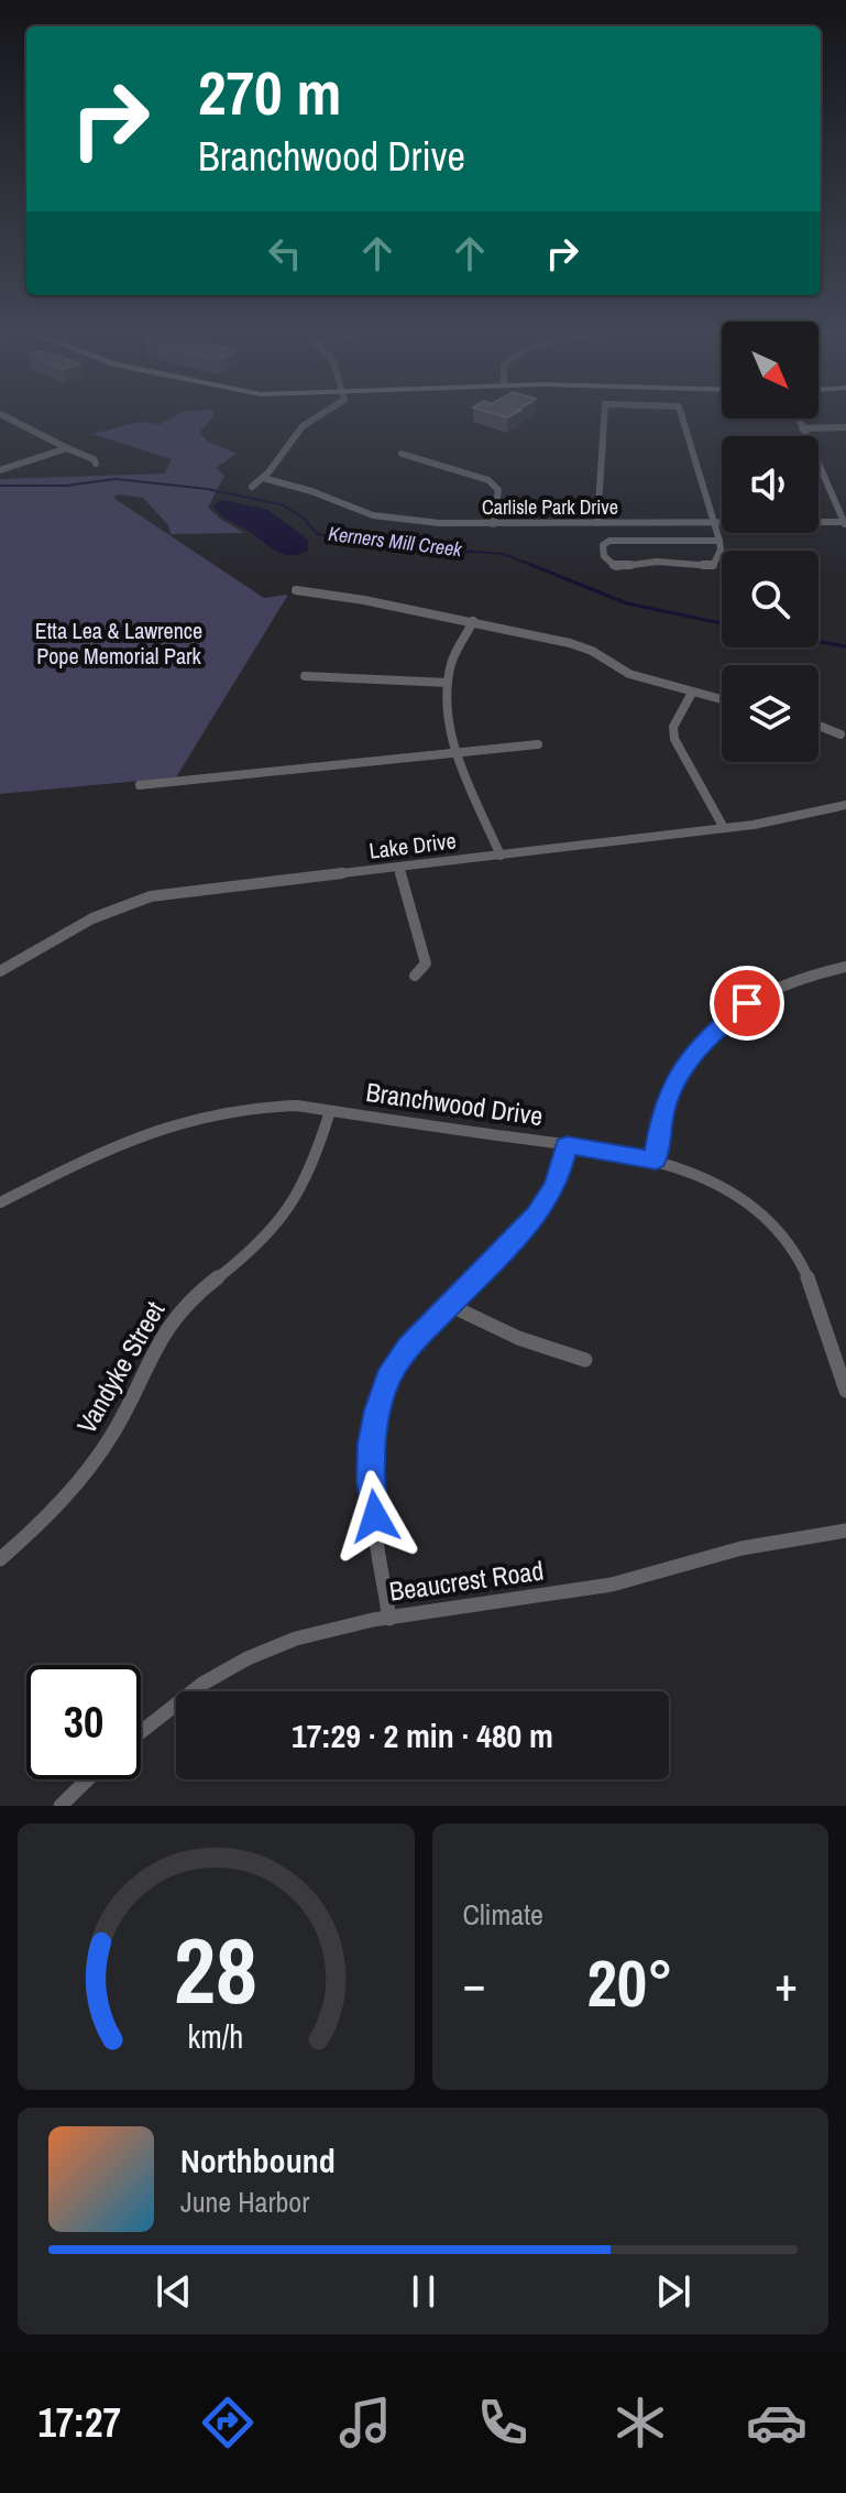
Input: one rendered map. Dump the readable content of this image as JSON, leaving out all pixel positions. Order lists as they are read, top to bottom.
{
  "streets": {
    "street": [
      "Carlisle Park Drive",
      "Lake Drive",
      "Branchwood Drive",
      "Vandyke Street",
      "Beaucrest Road"
    ]
  },
  "crossings": [
    ["Branchwood Drive", "Vandyke Street"]
  ],
  "water": ["Kerners Mill Creek"],
  "parks": ["Etta Lea & Lawrence Pope Memorial Park"],
  "north": "bottom right",
  "page": {
    "turn": ["270 m", "Branchwood Drive"],
    "limit": "30",
    "trip": "17:29 · 2 min · 480 m",
    "tile": "Climate",
    "heat": ["−", "20°", "+"],
    "song": ["Northbound", "June Harbor"],
    "tabs": "17:27",
    "gauge": ["28", "km/h"]
  }
}
